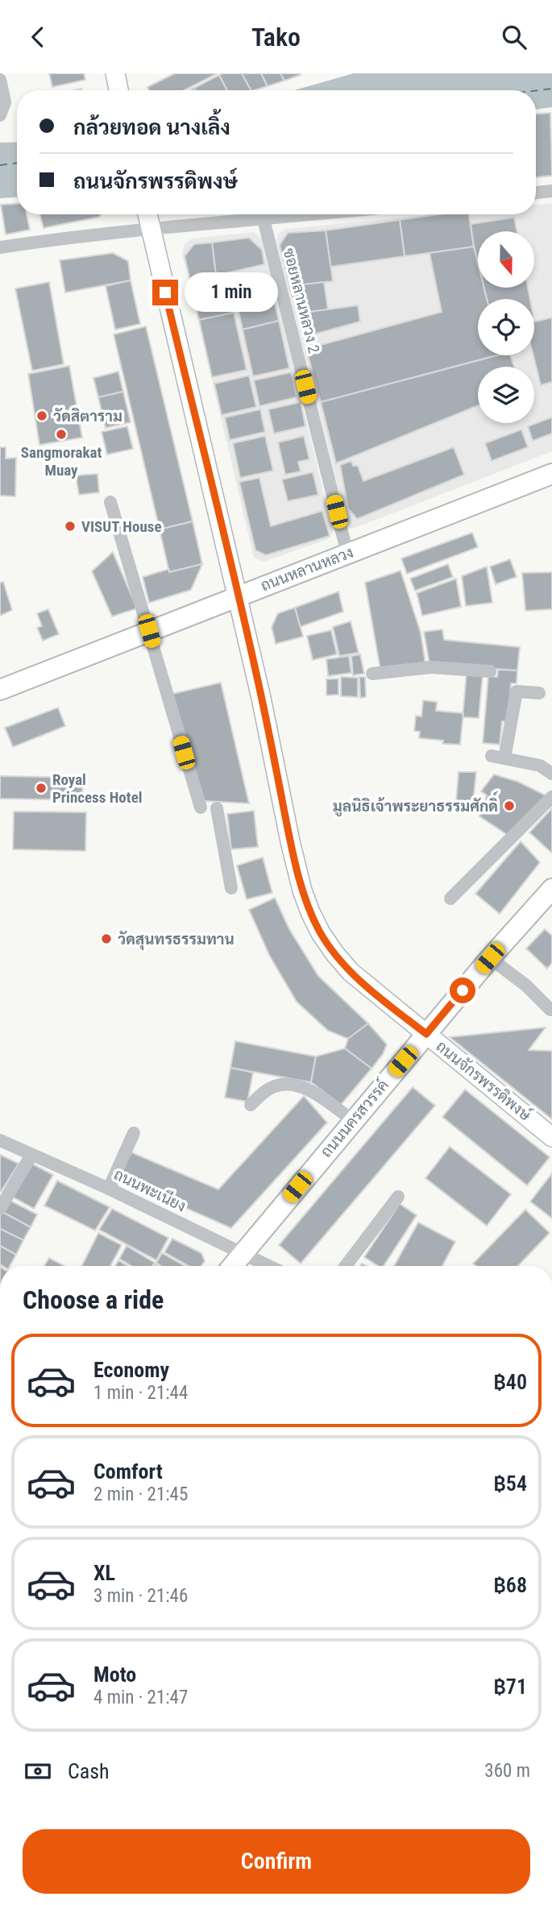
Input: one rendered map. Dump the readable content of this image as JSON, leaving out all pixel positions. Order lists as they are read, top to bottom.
{
  "streets": {
    "main road": ["ถนนหลานหลวง", "ถนนจักรพรรดิพงษ์", "ถนนนครสวรรค์"],
    "street": ["ซอยหลานหลวง 2", "ถนนพะเนียง"]
  },
  "crossings": [
    ["ซอยหลานหลวง 2", "ถนนหลานหลวง"],
    ["ถนนหลานหลวง", "ถนนจักรพรรดิพงษ์"],
    ["ถนนจักรพรรดิพงษ์", "ถนนนครสวรรค์"],
    ["ถนนนครสวรรค์", "ถนนพะเนียง"]
  ],
  "places": [
    "วัดสิตาราม",
    "Sangmorakat Muay",
    "VISUT House",
    "Royal Princess Hotel",
    "มูลนิธิเจ้าพระยาธรรมศักดิ์",
    "วัดสุนทรธรรมทาน"
  ],
  "north": "bottom",
  "page": {
    "header": "Tako",
    "banner": ["กล้วยทอด นางเลิ้ง", "ถนนจักรพรรดิพงษ์"],
    "bubble": "1 min",
    "heading": "Choose a ride",
    "list": [
      {
        "name": "Economy",
        "note": "1 min · 21:44",
        "value": "฿40"
      },
      {
        "name": "Comfort",
        "note": "2 min · 21:45",
        "value": "฿54"
      },
      {
        "name": "XL",
        "note": "3 min · 21:46",
        "value": "฿68"
      },
      {
        "name": "Moto",
        "note": "4 min · 21:47",
        "value": "฿71"
      }
    ],
    "pay": ["Cash", "360 m"],
    "buttons": "Confirm"
  }
}
